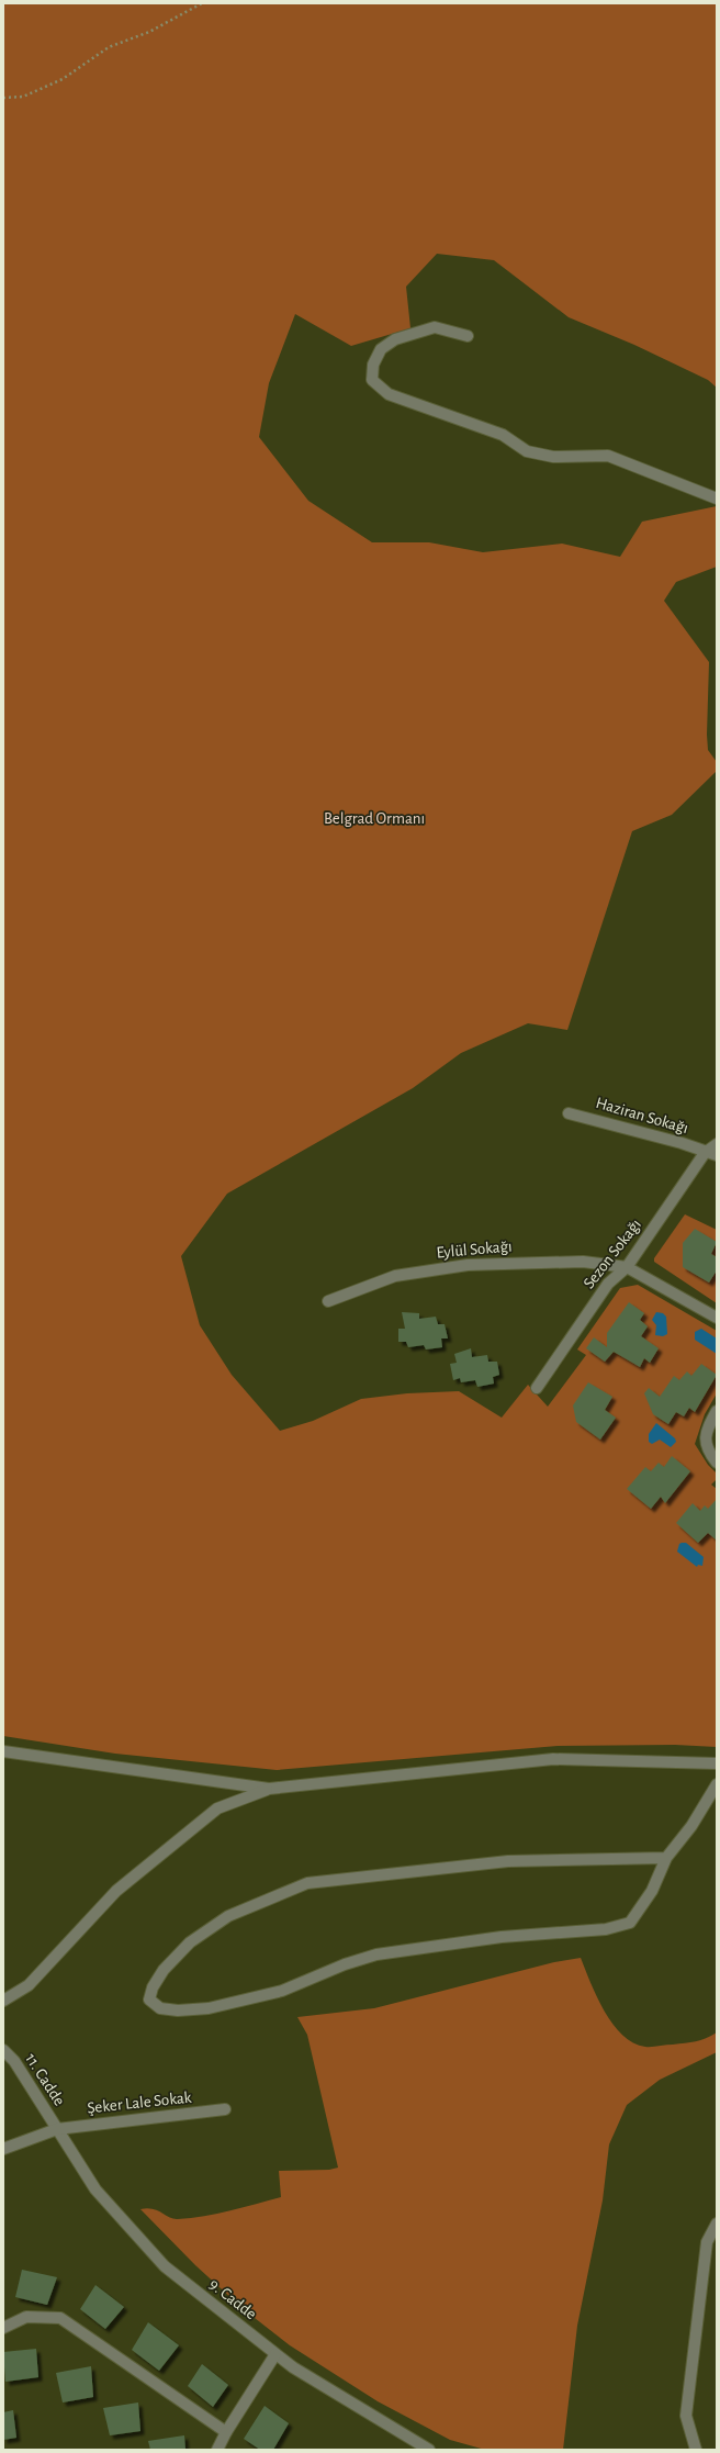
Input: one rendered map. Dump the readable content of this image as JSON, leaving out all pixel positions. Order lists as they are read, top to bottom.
{
  "streets": {
    "street": [
      "Haziran Sokağı",
      "Eylül Sokağı",
      "Sezon Sokağı",
      "11. Cadde",
      "Şeker Lale Sokak",
      "9. Cadde"
    ]
  },
  "crossings": [
    ["Haziran Sokağı", "Sezon Sokağı"],
    ["Eylül Sokağı", "Sezon Sokağı"],
    ["11. Cadde", "Şeker Lale Sokak"],
    ["11. Cadde", "9. Cadde"],
    ["Şeker Lale Sokak", "9. Cadde"]
  ],
  "parks": ["Belgrad Ormanı"]
}
